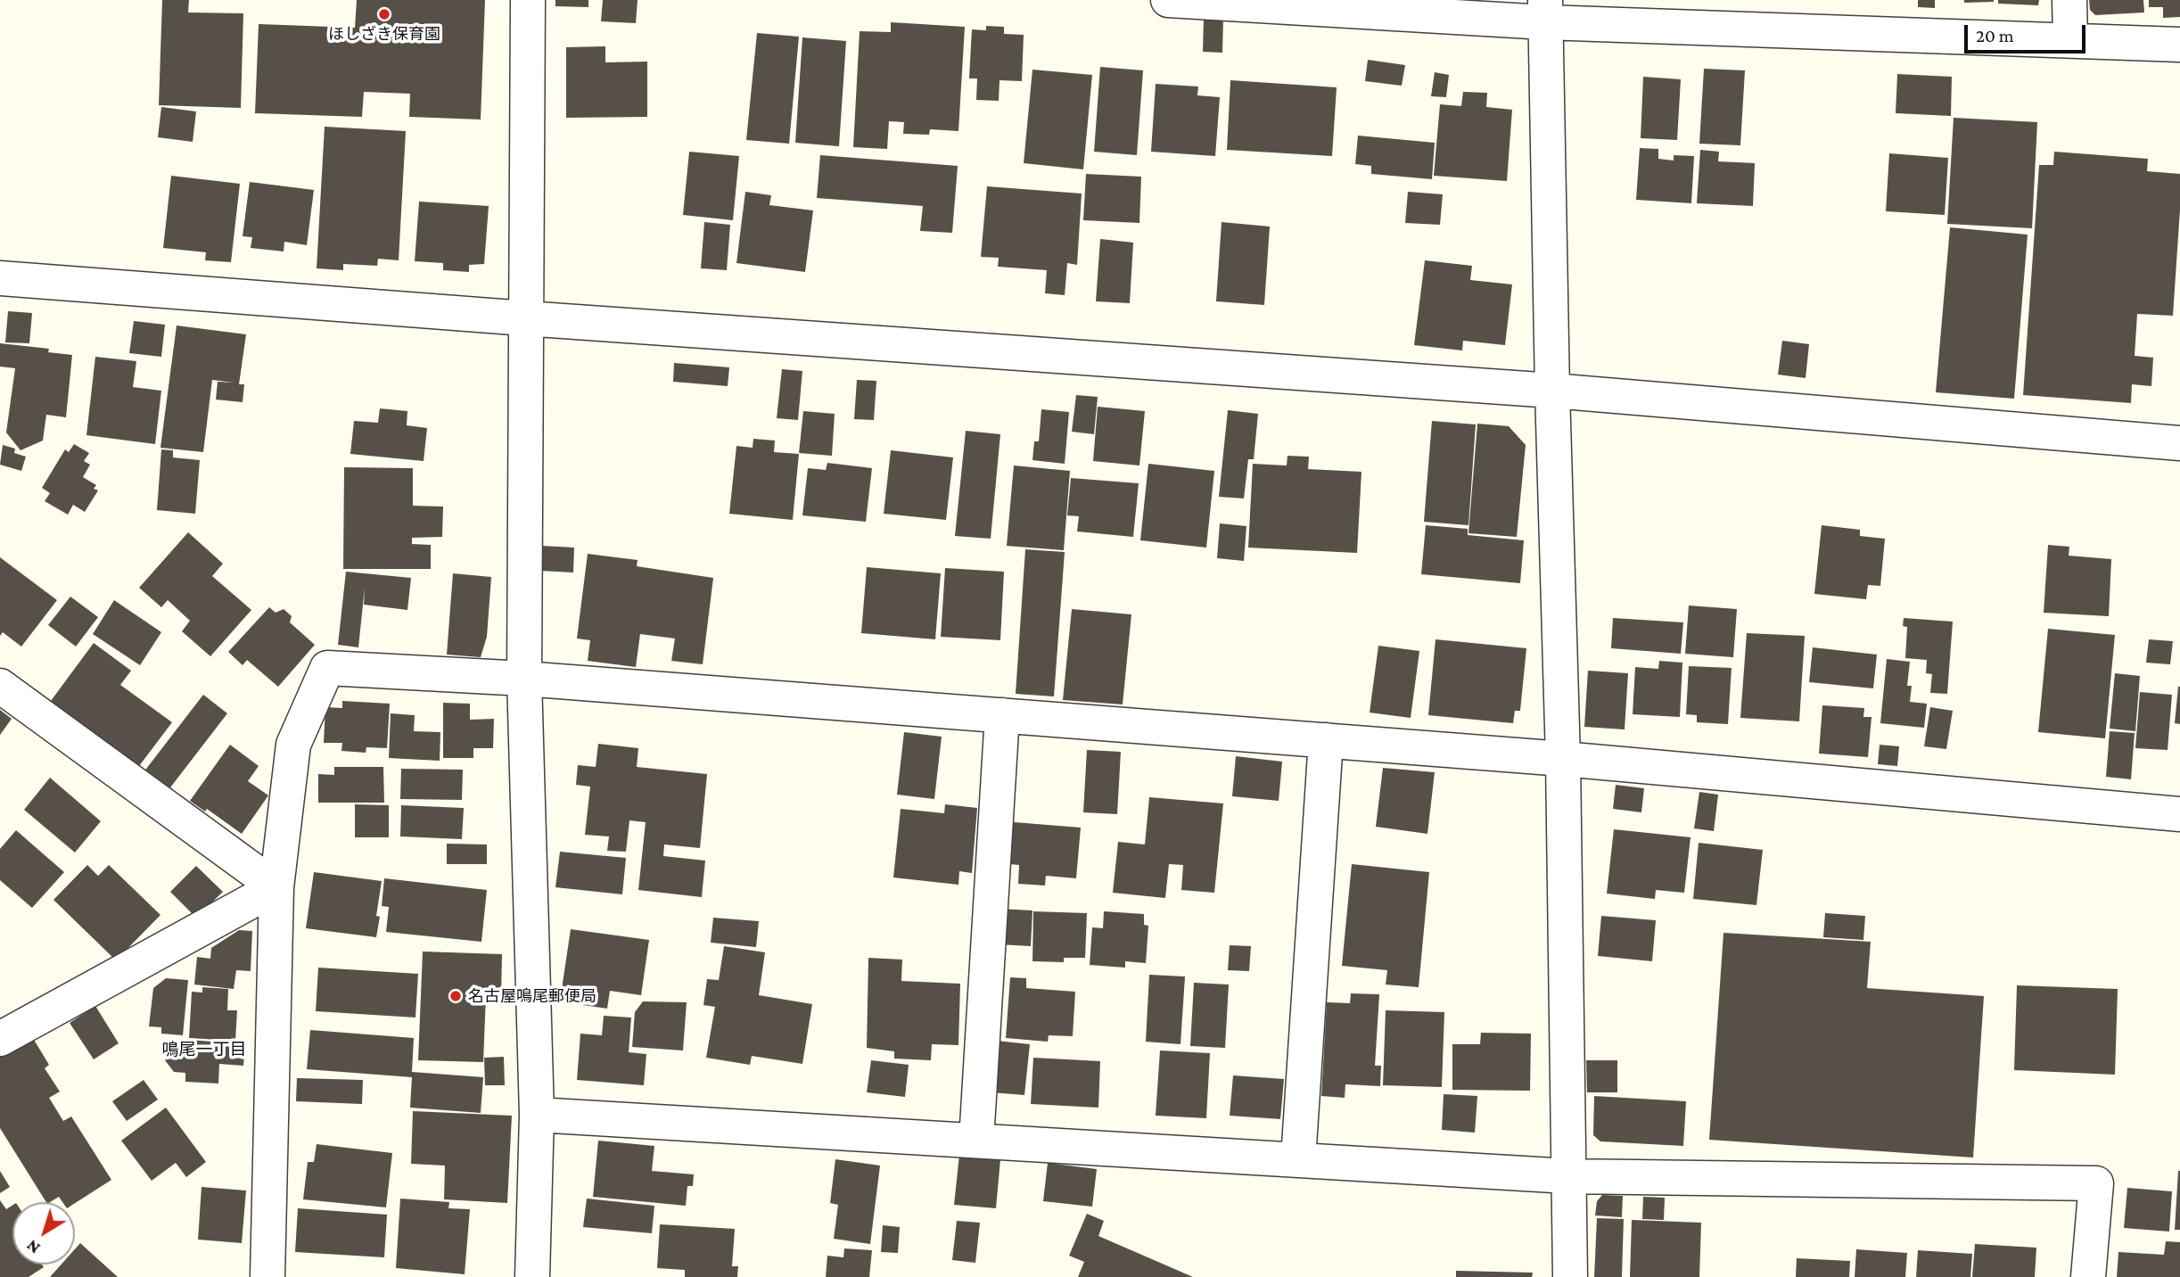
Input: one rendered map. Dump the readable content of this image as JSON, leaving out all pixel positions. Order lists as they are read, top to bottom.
{
  "districts": ["鳴尾一丁目"],
  "places": ["ほしざき保育園", "名古屋鳴尾郵便局"],
  "scale_bar": "20 m",
  "north": "bottom left"
}
